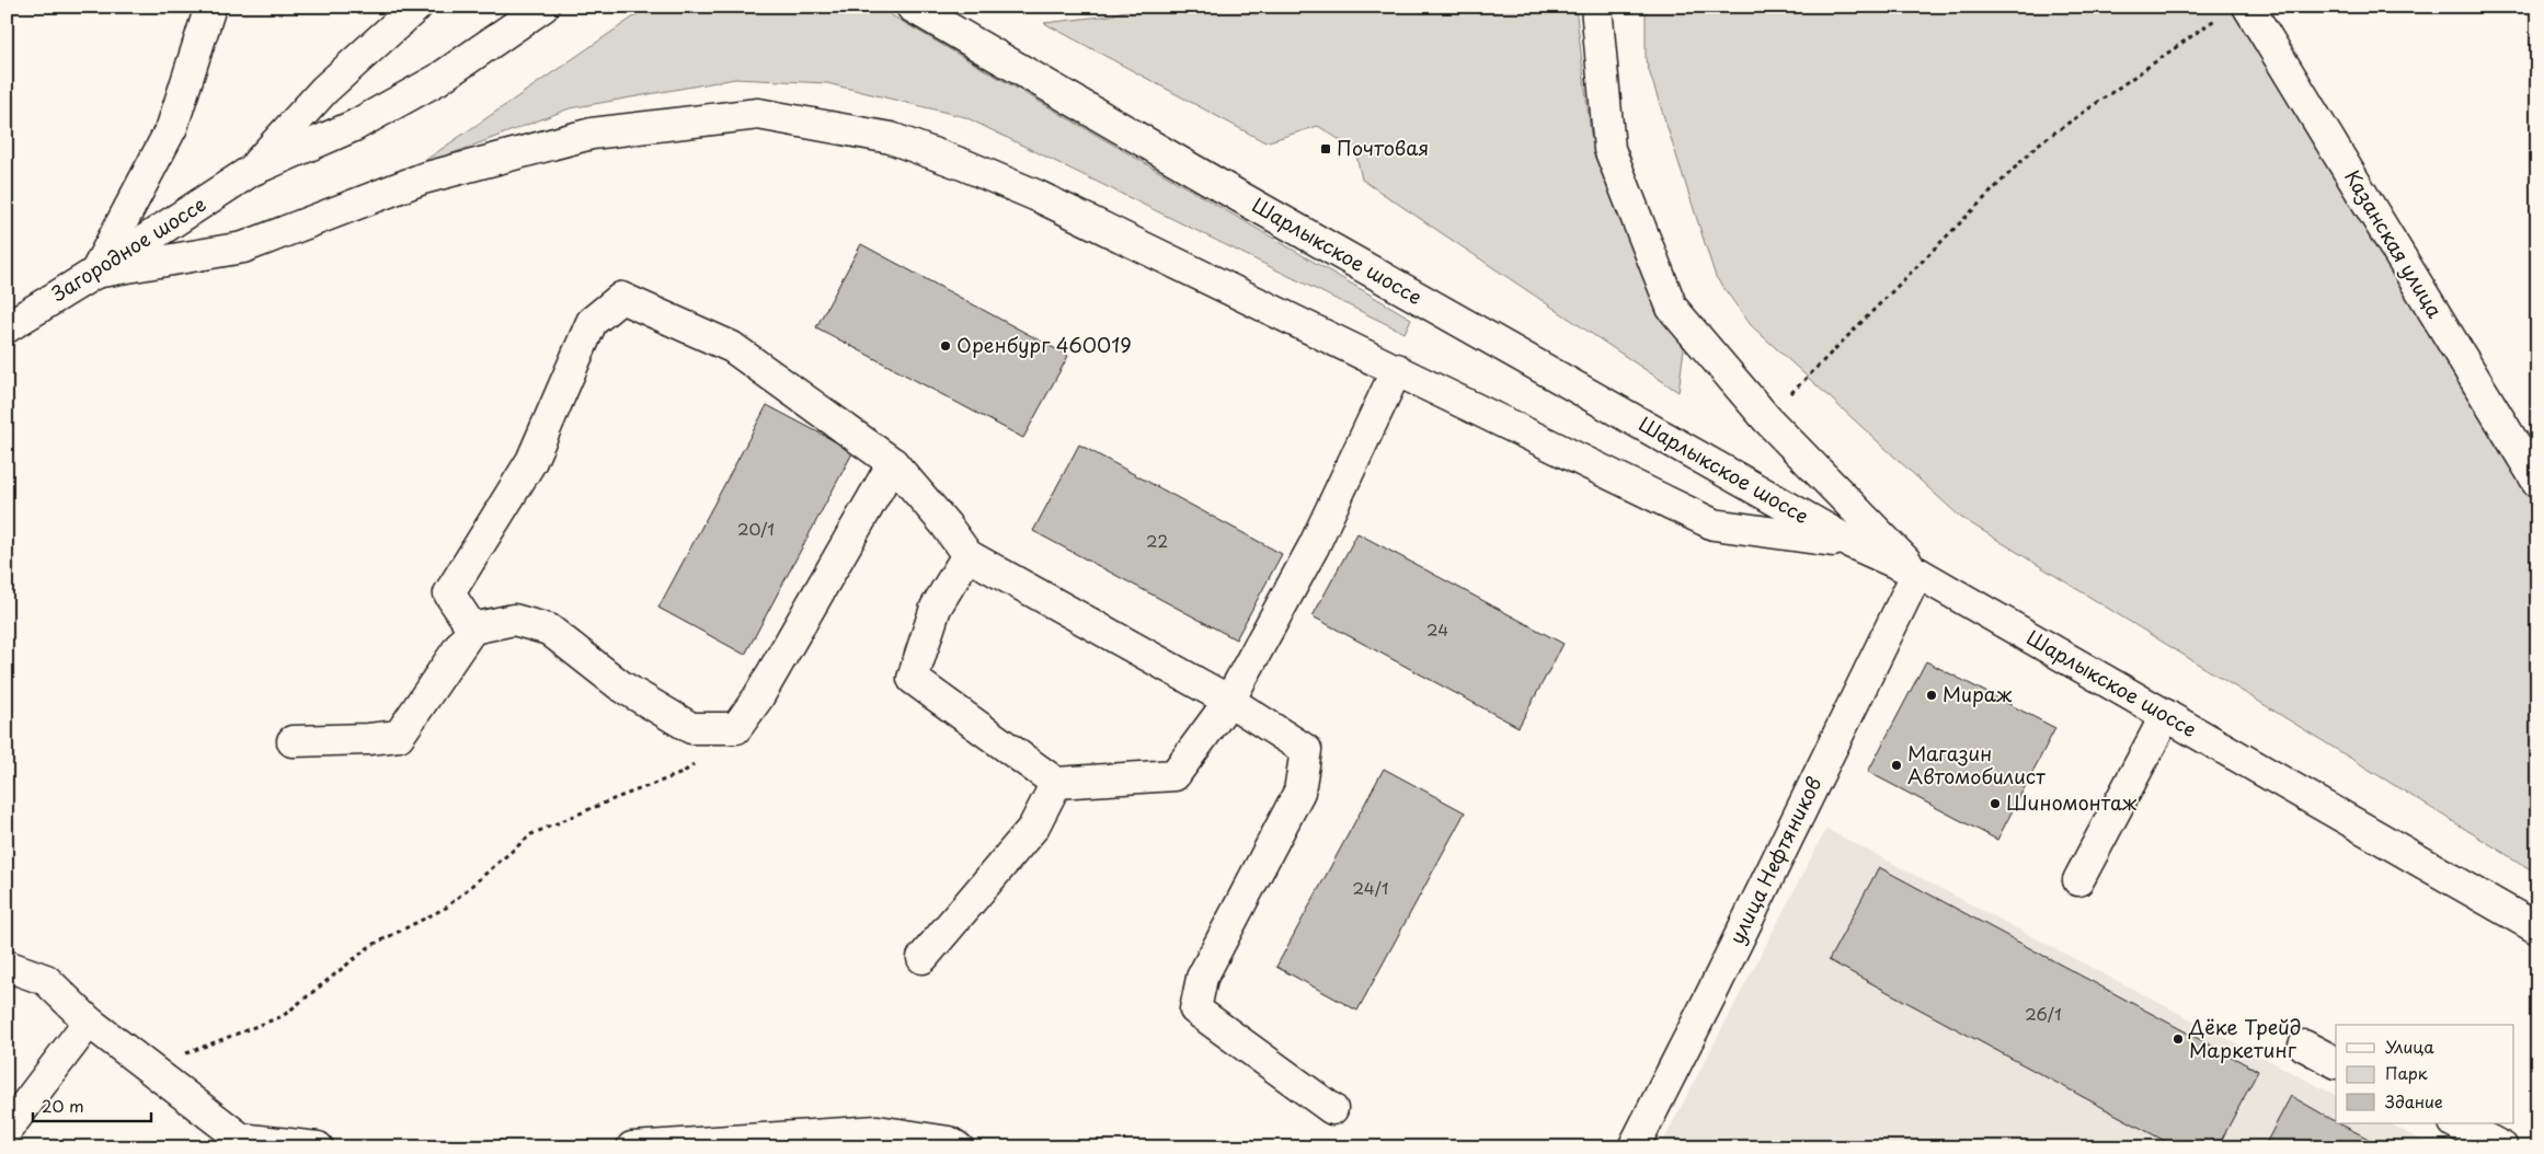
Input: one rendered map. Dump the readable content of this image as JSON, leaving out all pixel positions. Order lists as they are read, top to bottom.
{
  "streets": {
    "main road": [
      "Казанская улица",
      "Загородное шоссе",
      "Шарлыкское шоссе",
      "улица Нефтяников"
    ]
  },
  "crossings": [
    ["Шарлыкское шоссе", "улица Нефтяников"]
  ],
  "places": {
    "transit": ["Почтовая"],
    "other": [
      "Оренбург 460019",
      "Мираж",
      "Магазин Автомобилист",
      "Шиномонтаж",
      "Дёке Трейд Маркетинг"
    ]
  },
  "house_numbers": [
    "20/1",
    "22",
    "24",
    "24/1",
    "26/1"
  ],
  "legend": ["Улица", "Парк", "Здание"],
  "scale_bar": "20 m"
}
